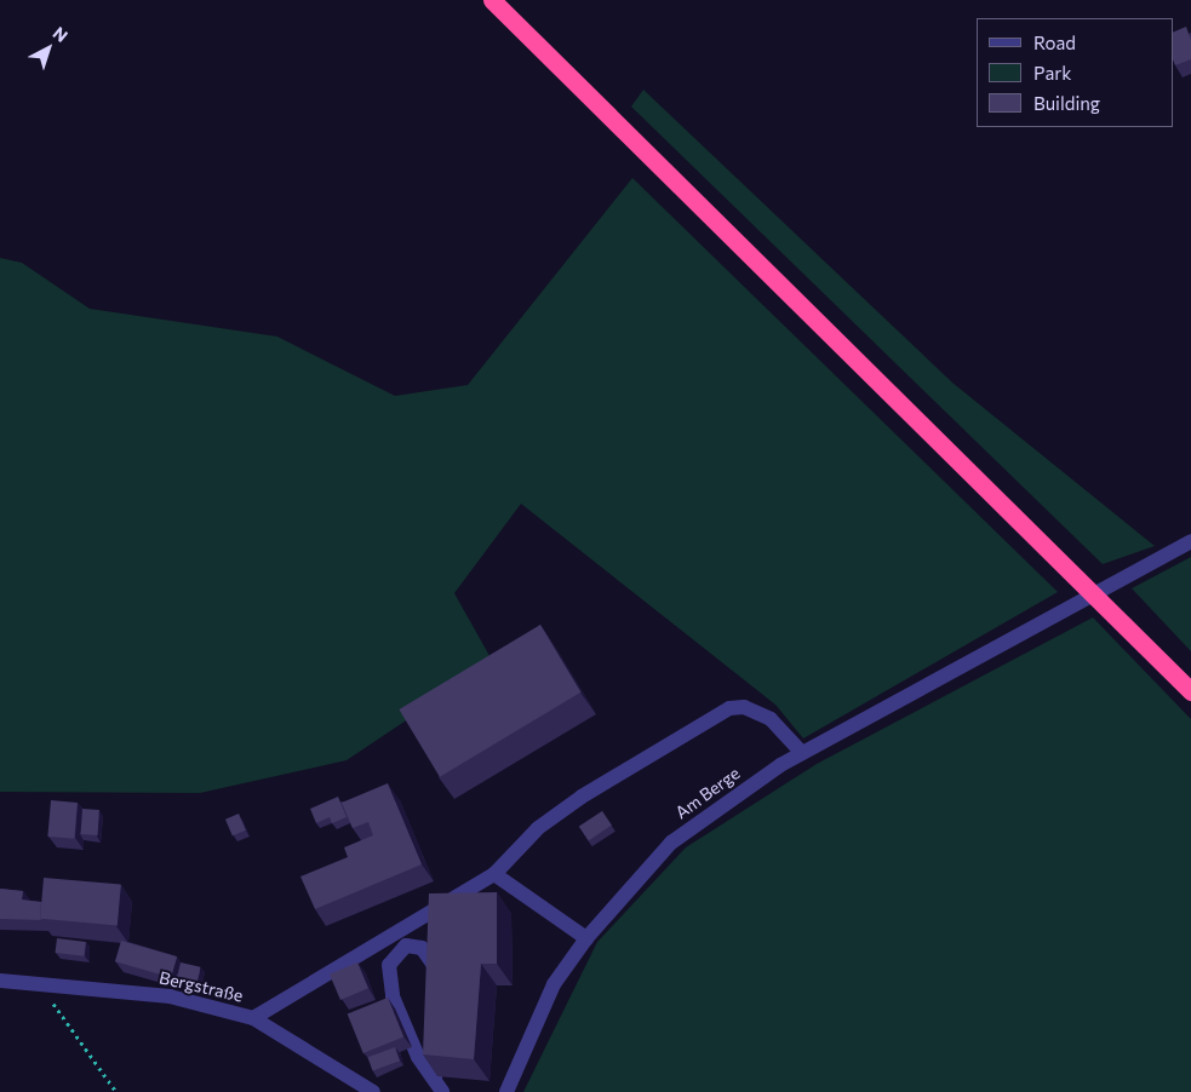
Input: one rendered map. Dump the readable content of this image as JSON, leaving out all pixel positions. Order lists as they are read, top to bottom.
{
  "streets": {
    "street": ["Am Berge", "Bergstraße"]
  },
  "legend": ["Road", "Park", "Building"],
  "north": "top right"
}
